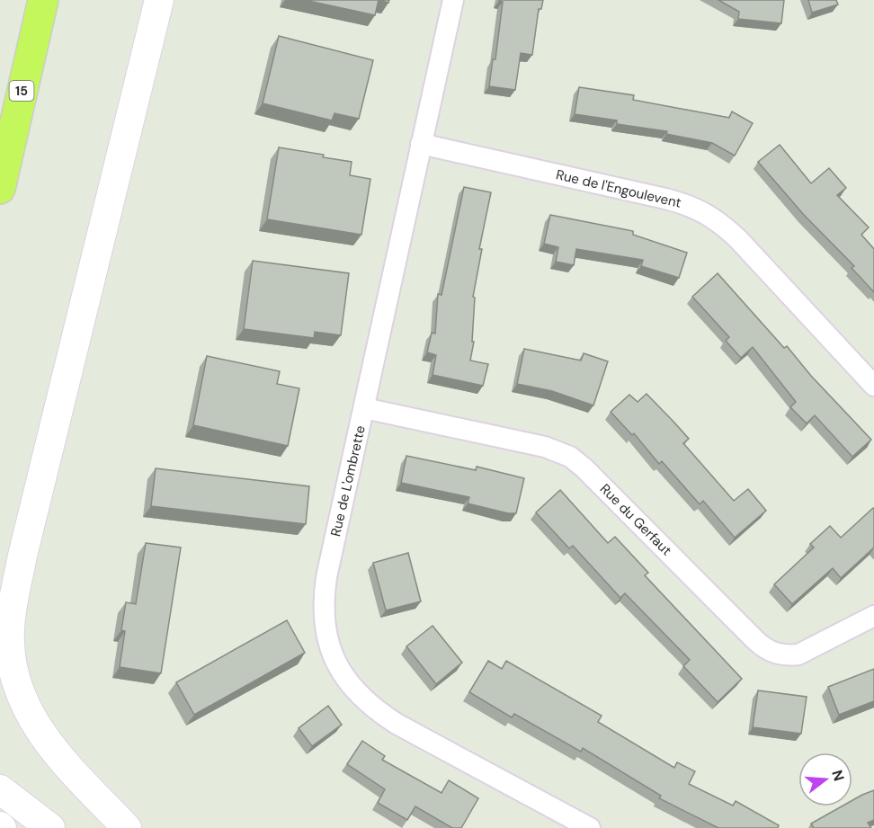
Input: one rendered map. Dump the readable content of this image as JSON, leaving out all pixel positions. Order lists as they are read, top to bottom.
{
  "streets": {
    "highway": ["15"],
    "street": ["Rue de l'Engoulevent", "Rue de L'ombrette", "Rue du Gerfaut"]
  },
  "crossings": [
    ["Rue de l'Engoulevent", "Rue de L'ombrette"],
    ["Rue de L'ombrette", "Rue du Gerfaut"]
  ],
  "north": "right"
}
